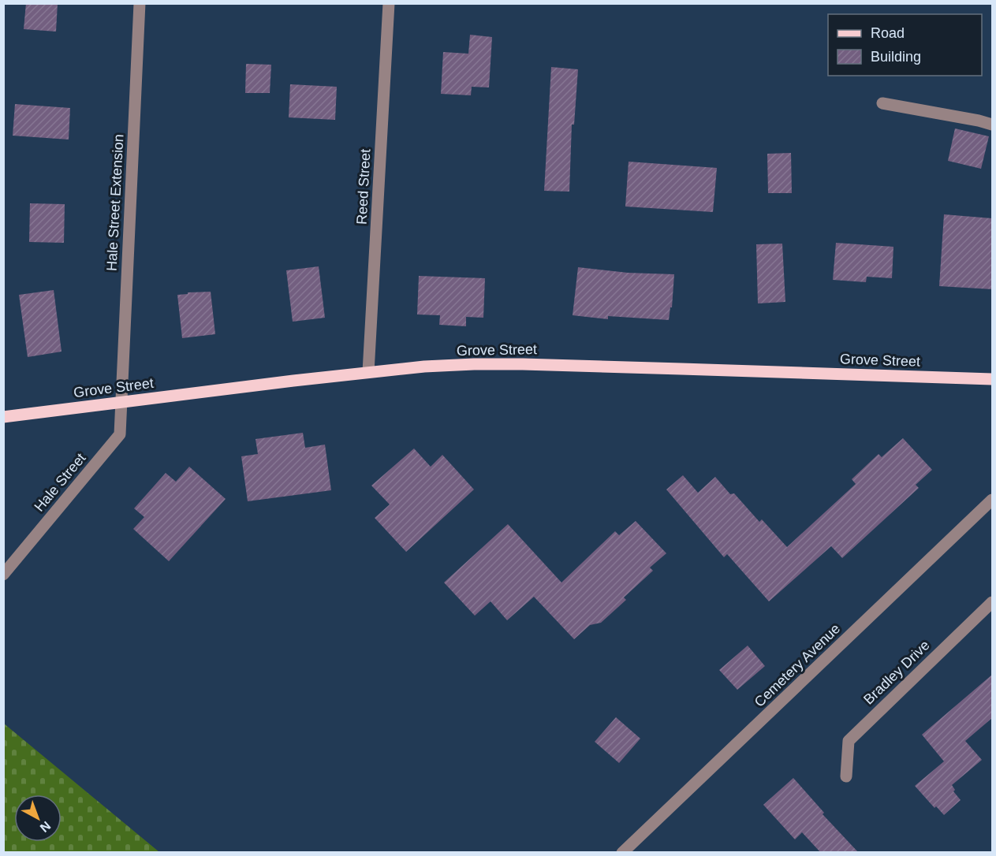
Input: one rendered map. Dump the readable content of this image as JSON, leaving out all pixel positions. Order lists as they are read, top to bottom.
{
  "streets": {
    "main road": ["Grove Street"],
    "street": [
      "Reed Street",
      "Hale Street Extension",
      "Hale Street",
      "Cemetery Avenue",
      "Bradley Drive"
    ]
  },
  "crossings": [
    ["Reed Street", "Grove Street"],
    ["Hale Street Extension", "Grove Street"],
    ["Hale Street Extension", "Hale Street"],
    ["Grove Street", "Hale Street"]
  ],
  "legend": ["Road", "Building"],
  "north": "bottom right"
}
